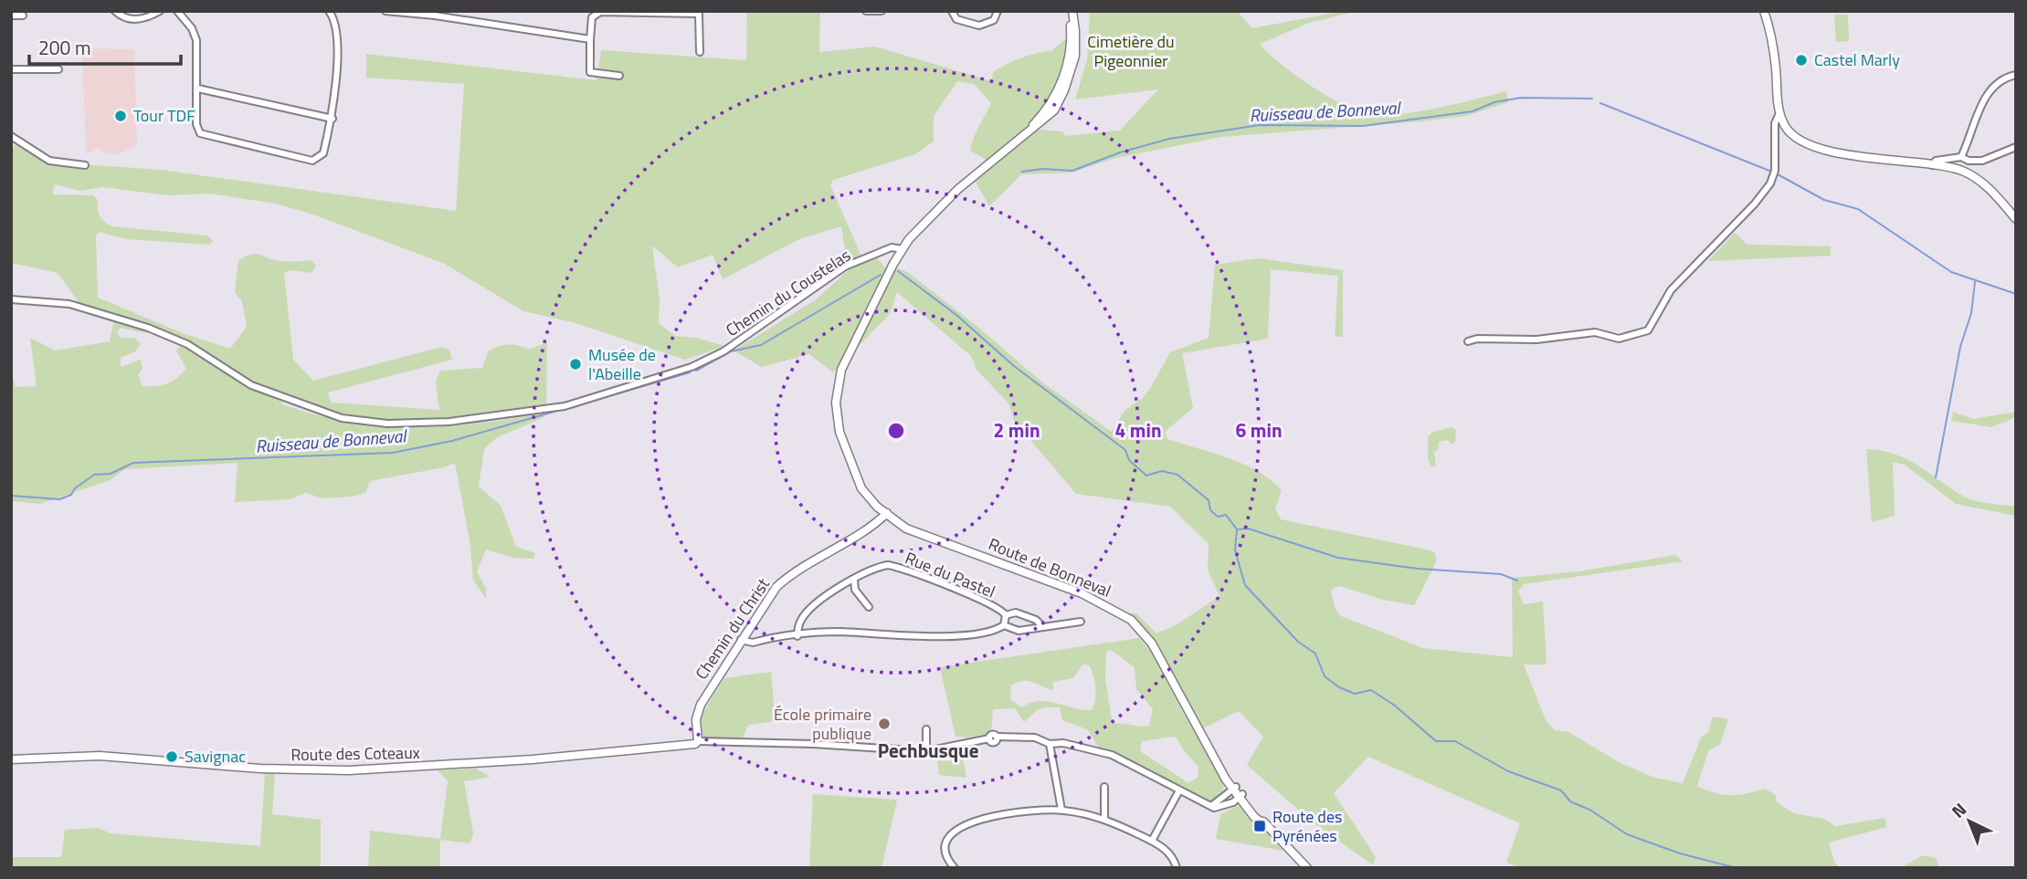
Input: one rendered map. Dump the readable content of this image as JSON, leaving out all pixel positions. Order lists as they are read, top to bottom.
{
  "streets": {
    "street": [
      "Chemin du Coustelas",
      "Route de Bonneval",
      "Rue du Pastel",
      "Chemin du Christ",
      "Route des Coteaux"
    ]
  },
  "crossings": [
    ["Chemin du Coustelas", "Route de Bonneval"],
    ["Route de Bonneval", "Chemin du Christ"],
    ["Rue du Pastel", "Chemin du Christ"],
    ["Chemin du Christ", "Route des Coteaux"]
  ],
  "districts": ["Pechbusque"],
  "water": ["Ruisseau de Bonneval"],
  "parks": ["Cimetière du Pigeonnier"],
  "places": {
    "other": [
      "Castel Marly",
      "Tour TDF",
      "Musée de l'Abeille",
      "École primaire publique",
      "Savignac"
    ],
    "transit": ["Route des Pyrénées"]
  },
  "scale_bar": "200 m",
  "north": "top left",
  "rings": ["2 min", "4 min", "6 min"]
}
